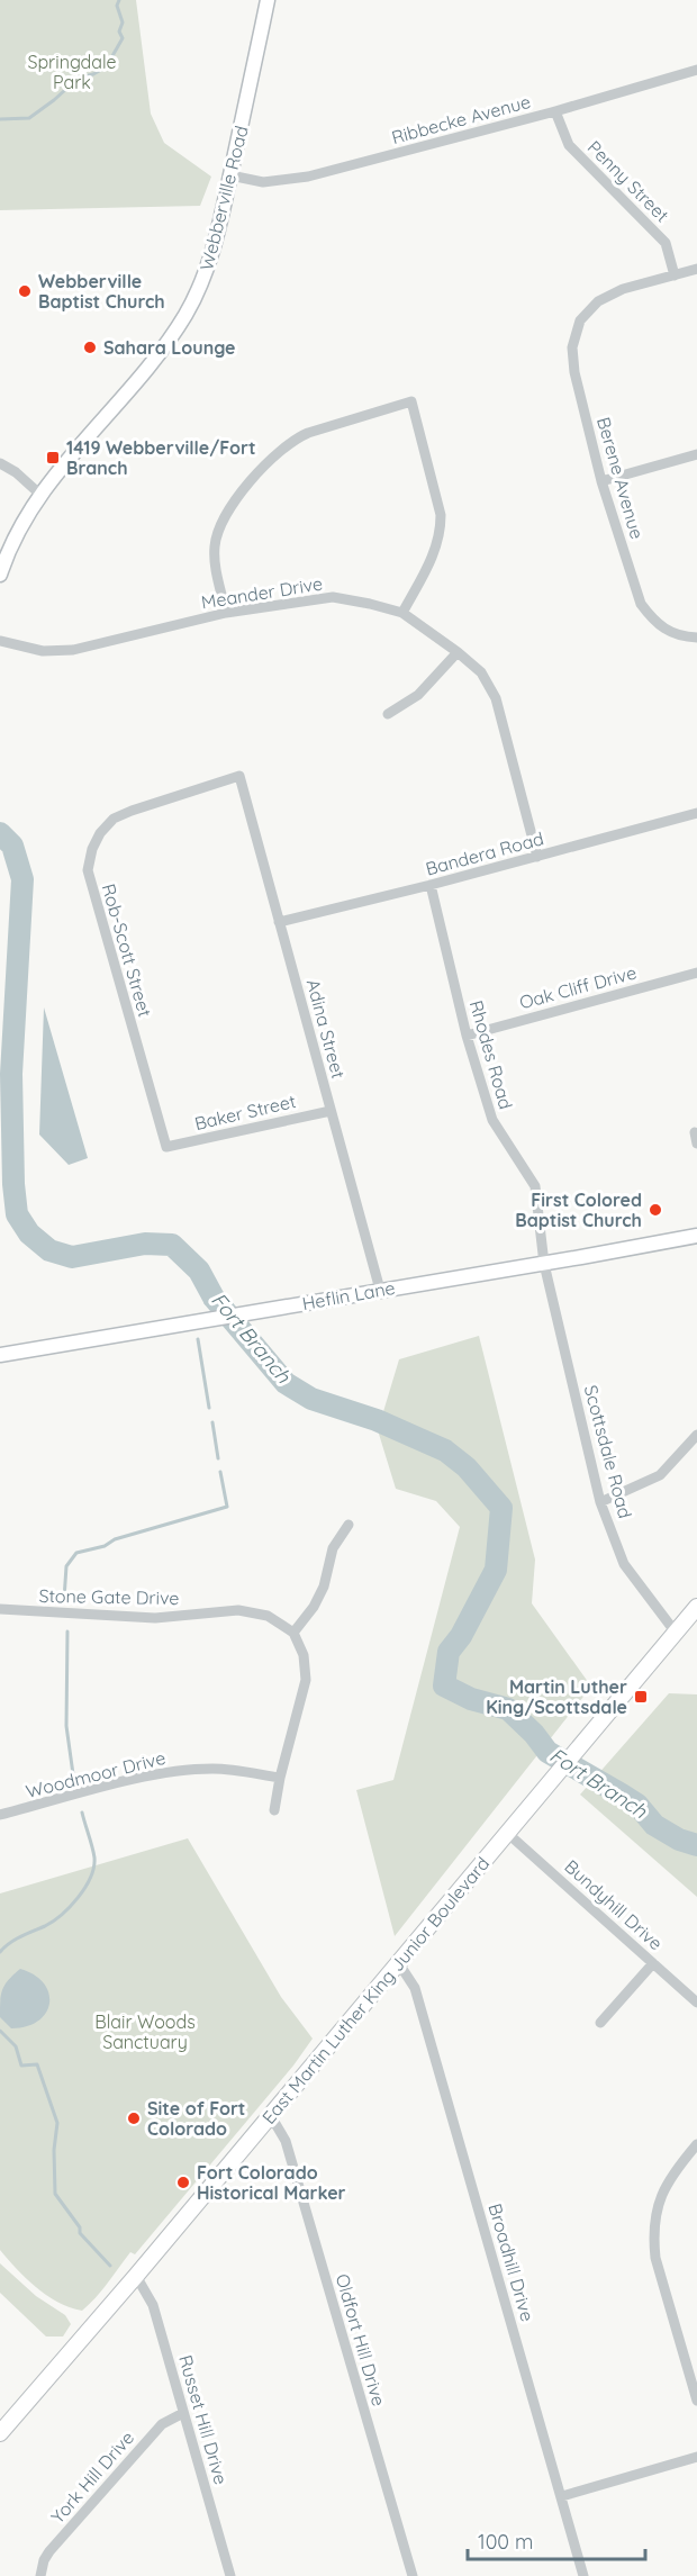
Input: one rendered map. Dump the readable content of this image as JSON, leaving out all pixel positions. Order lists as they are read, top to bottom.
{
  "streets": {
    "main road": ["East Martin Luther King Junior Boulevard"],
    "street": [
      "Ribbecke Avenue",
      "Penny Street",
      "Webberville Road",
      "Berene Avenue",
      "Meander Drive",
      "Bandera Road",
      "Rob-Scott Street",
      "Oak Cliff Drive",
      "Adina Street",
      "Rhodes Road",
      "Baker Street",
      "Heflin Lane",
      "Scottsdale Road",
      "Stone Gate Drive",
      "Woodmoor Drive",
      "Bundyhill Drive",
      "Broadhill Drive",
      "Oldfort Hill Drive",
      "Russet Hill Drive",
      "York Hill Drive"
    ]
  },
  "crossings": [
    ["Ribbecke Avenue", "Penny Street"],
    ["Ribbecke Avenue", "Webberville Road"],
    ["Penny Street", "Berene Avenue"],
    ["Meander Drive", "Bandera Road"],
    ["Bandera Road", "Adina Street"],
    ["Bandera Road", "Rhodes Road"],
    ["Rob-Scott Street", "Adina Street"],
    ["Rob-Scott Street", "Baker Street"],
    ["Oak Cliff Drive", "Rhodes Road"],
    ["Adina Street", "Baker Street"],
    ["Adina Street", "Heflin Lane"],
    ["Rhodes Road", "Heflin Lane"],
    ["Rhodes Road", "Scottsdale Road"],
    ["Heflin Lane", "Scottsdale Road"],
    ["Scottsdale Road", "East Martin Luther King Junior Boulevard"],
    ["Bundyhill Drive", "East Martin Luther King Junior Boulevard"],
    ["East Martin Luther King Junior Boulevard", "Broadhill Drive"],
    ["East Martin Luther King Junior Boulevard", "Oldfort Hill Drive"],
    ["East Martin Luther King Junior Boulevard", "Russet Hill Drive"],
    ["Russet Hill Drive", "York Hill Drive"]
  ],
  "water": ["Fort Branch"],
  "parks": ["Springdale Park", "Blair Woods Sanctuary"],
  "places": {
    "other": [
      "Webberville Baptist Church",
      "Sahara Lounge",
      "First Colored Baptist Church",
      "Site of Fort Colorado",
      "Fort Colorado Historical Marker"
    ],
    "transit": ["1419 Webberville/Fort Branch", "Martin Luther King/Scottsdale"]
  },
  "scale_bar": "100 m"
}
